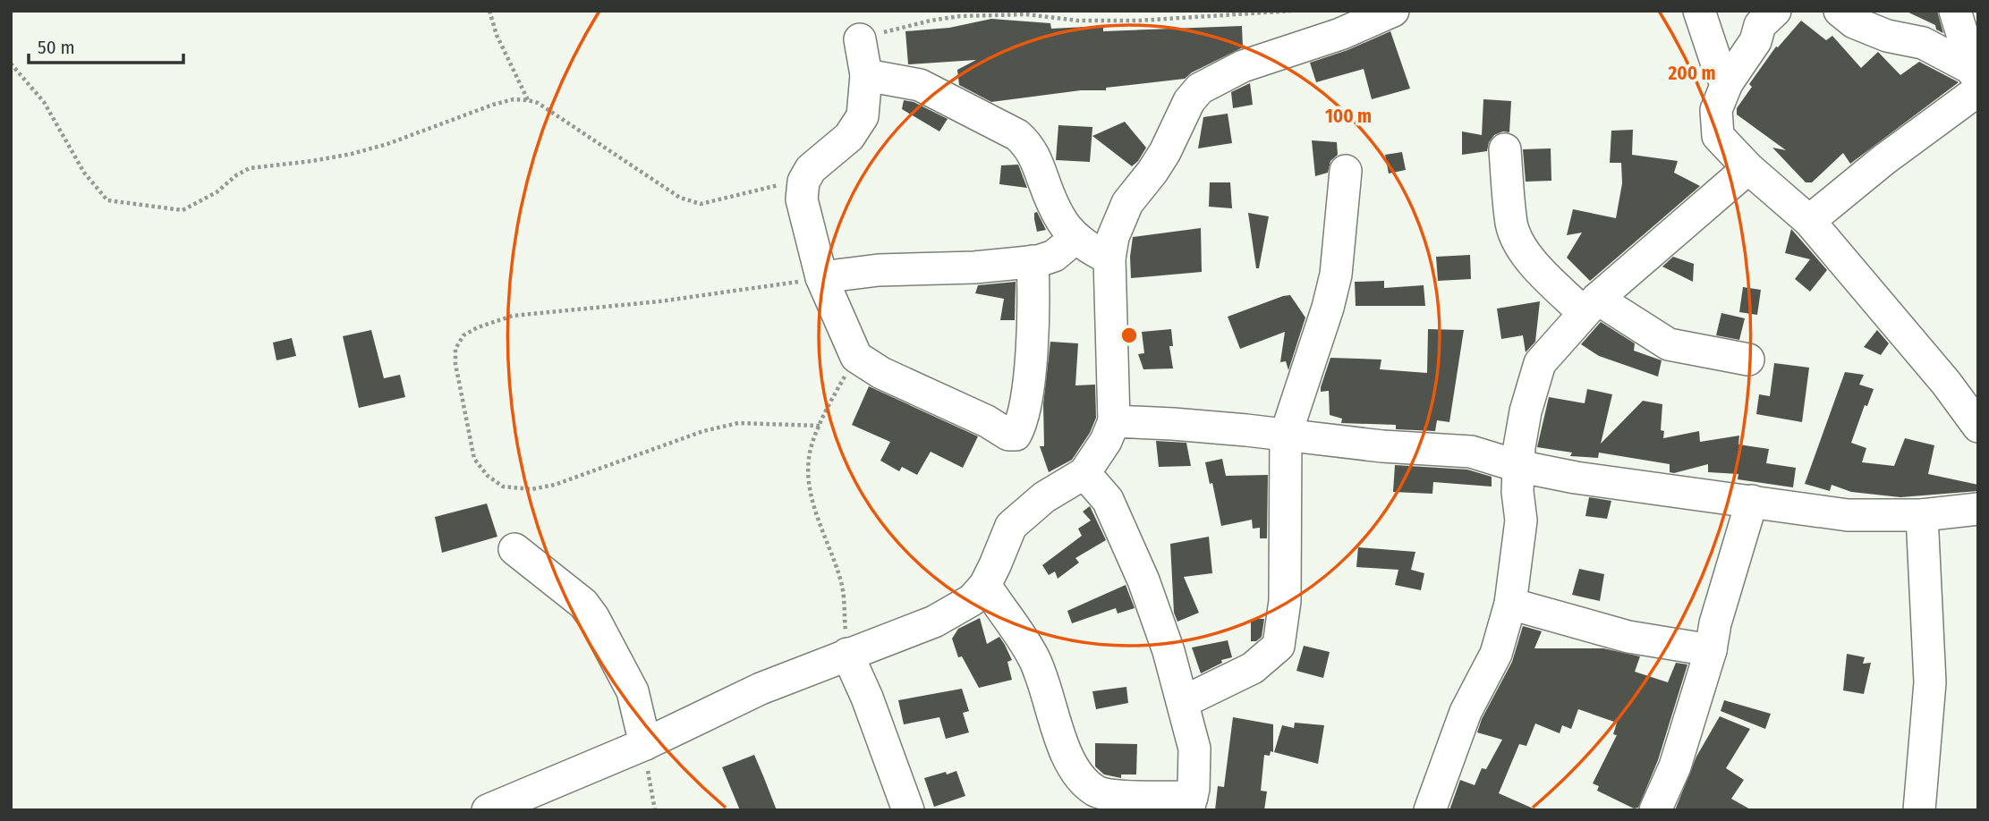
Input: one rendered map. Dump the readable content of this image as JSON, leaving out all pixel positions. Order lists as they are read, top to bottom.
{
  "scale_bar": "50 m",
  "rings": ["200 m", "100 m"]
}
